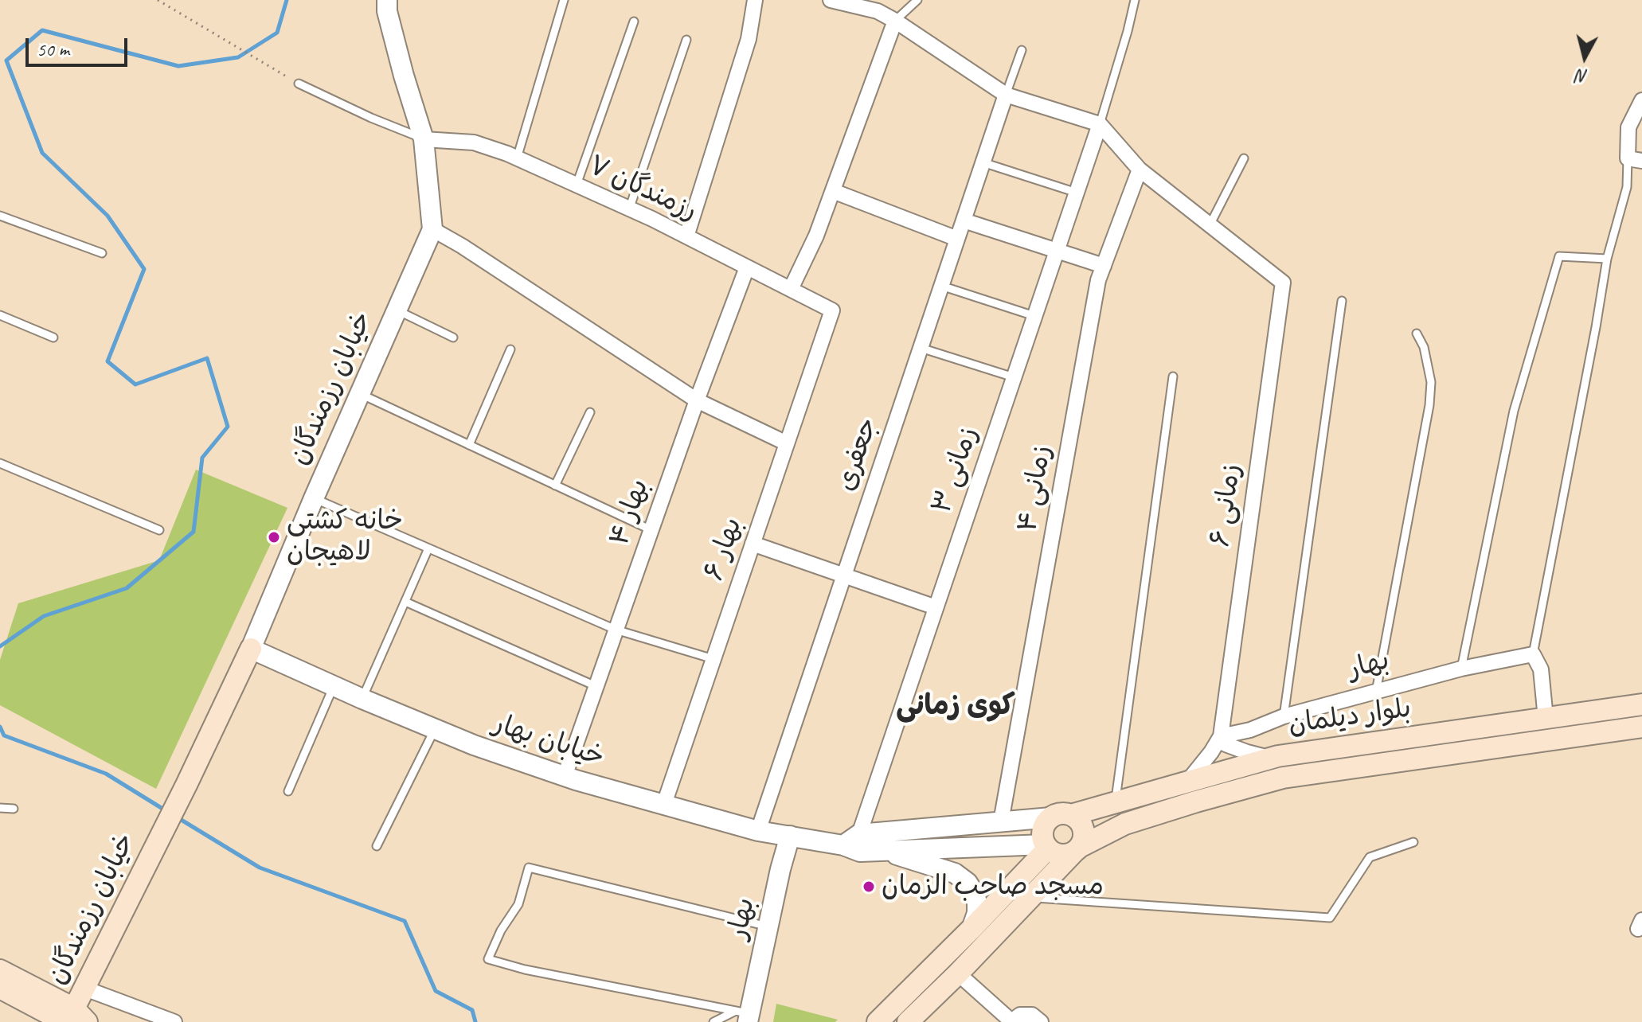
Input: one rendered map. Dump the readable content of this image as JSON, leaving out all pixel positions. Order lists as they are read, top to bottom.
{
  "streets": {
    "main road": ["خیابان رزمندگان", "بلوار دیلمان"],
    "street": [
      "رزمندگان ۷",
      "جعفری",
      "زمانی ۳",
      "زمانی ۴",
      "زمانی ۶",
      "بهار ۴",
      "بهار ۶",
      "بهار",
      "خیابان بهار"
    ]
  },
  "crossings": [
    ["رزمندگان ۷", "خیابان رزمندگان"],
    ["رزمندگان ۷", "بهار ۴"],
    ["رزمندگان ۷", "بهار ۶"],
    ["خیابان رزمندگان", "خیابان بهار"],
    ["جعفری", "خیابان بهار"],
    ["زمانی ۳", "خیابان بهار"],
    ["زمانی ۴", "خیابان بهار"],
    ["زمانی ۶", "بهار"],
    ["بهار ۴", "خیابان بهار"],
    ["بهار ۶", "خیابان بهار"],
    ["بهار", "خیابان بهار"],
    ["بلوار دیلمان", "خیابان بهار"]
  ],
  "districts": ["کوی زمانی"],
  "places": ["خانه کشتی لاهیجان", "مسجد صاحب الزمان"],
  "scale_bar": "50 m",
  "north": "bottom"
}
